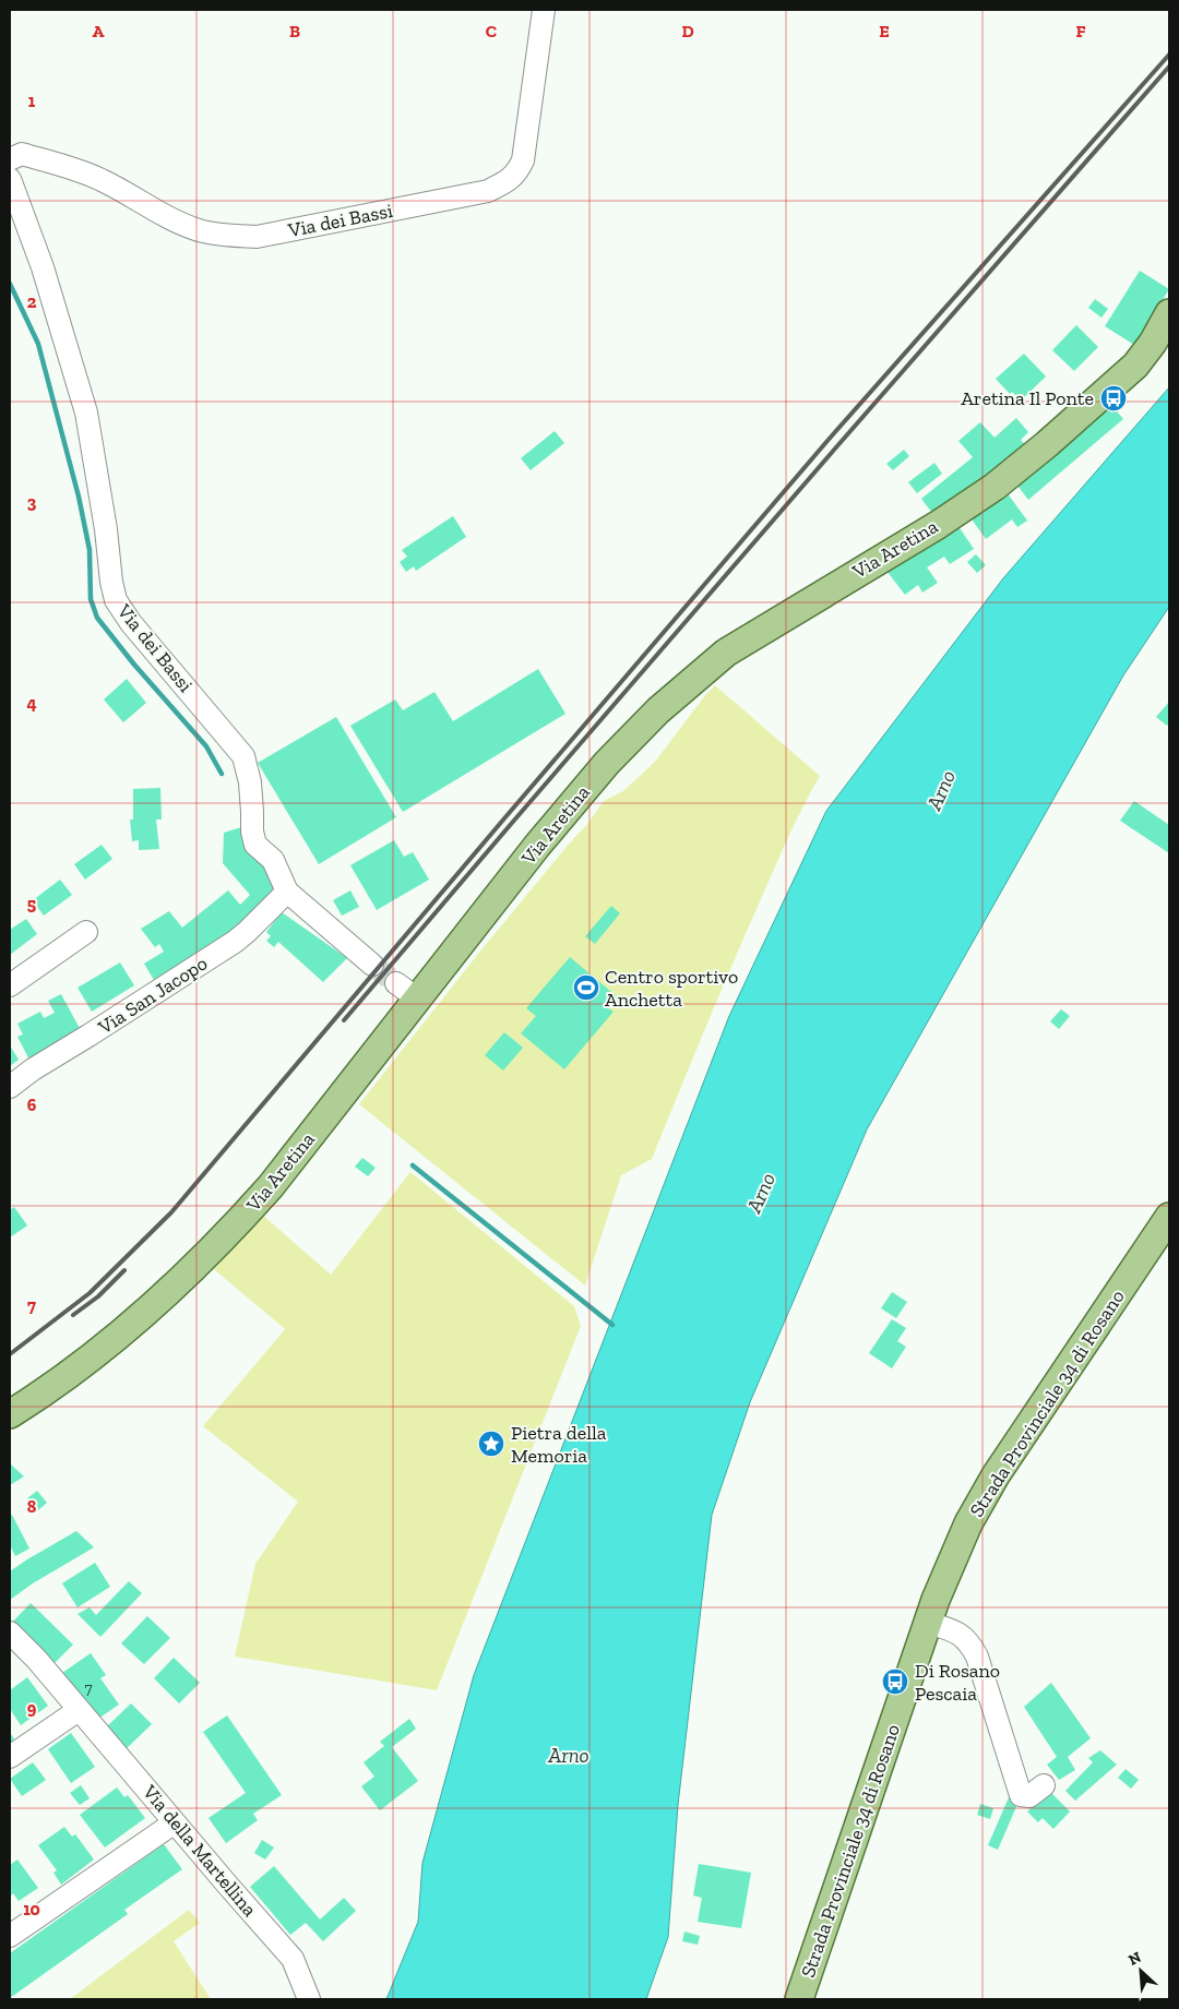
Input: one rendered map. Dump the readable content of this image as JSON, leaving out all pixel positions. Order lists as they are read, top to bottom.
{
  "streets": {
    "main road": ["Via Aretina", "Strada Provinciale 34 di Rosano"],
    "street": ["Via dei Bassi", "Via San Jacopo", "Via della Martellina"]
  },
  "crossings": [
    ["Via dei Bassi", "Via San Jacopo"]
  ],
  "water": ["Arno"],
  "places": {
    "bus stop": ["Aretina Il Ponte", "Di Rosano Pescaia"],
    "sports": ["Centro sportivo Anchetta"],
    "place": ["Pietra della Memoria"]
  },
  "house_numbers": ["7"],
  "north": "top left",
  "grid": {
    "columns": [
      "A",
      "B",
      "C",
      "D",
      "E",
      "F"
    ],
    "rows": [
      "1",
      "2",
      "3",
      "4",
      "5",
      "6",
      "7",
      "8",
      "9",
      "10"
    ]
  }
}
